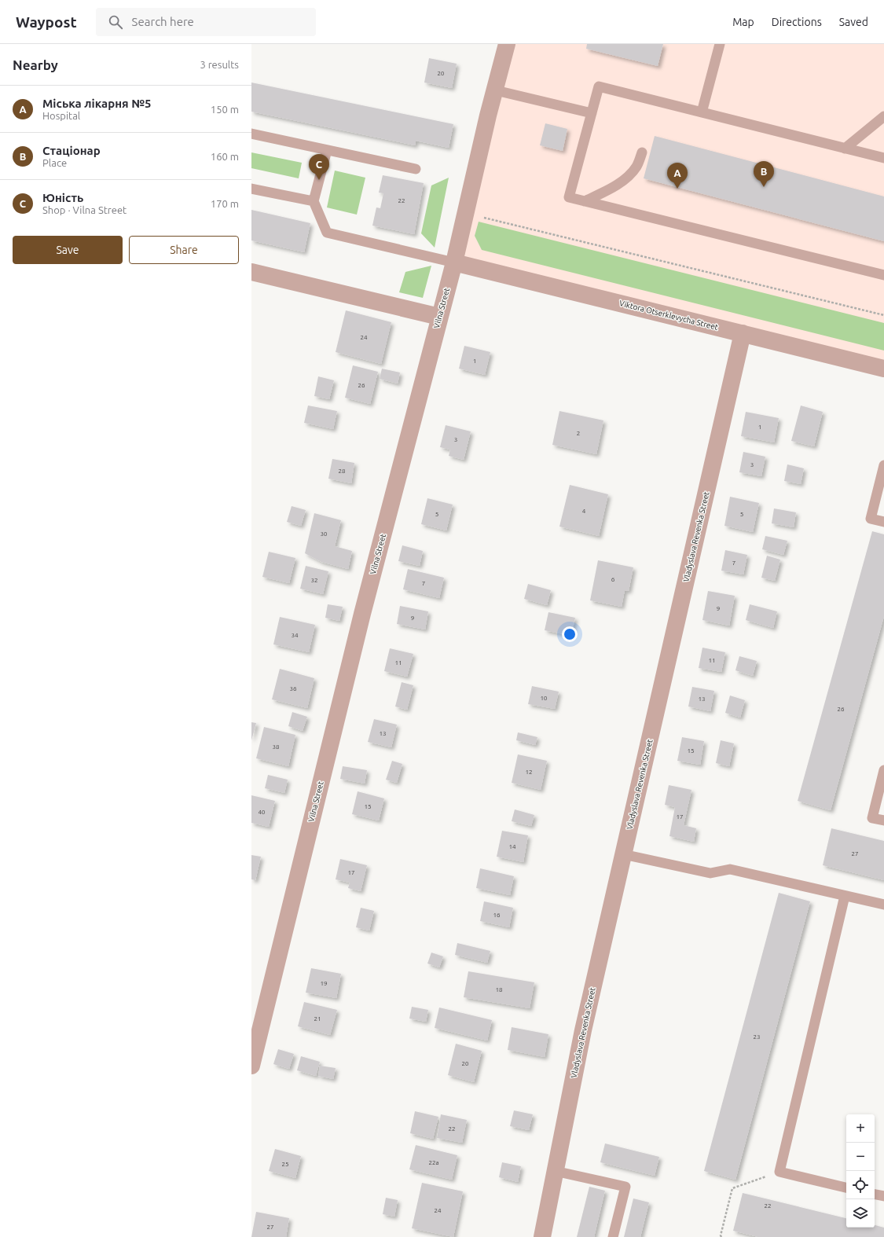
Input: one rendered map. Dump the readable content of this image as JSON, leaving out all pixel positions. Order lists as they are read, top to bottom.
{
  "streets": {
    "street": ["Vilna Street", "Viktora Otserklevycha Street", "Vladyslava Revenka Street"]
  },
  "crossings": [
    ["Vilna Street", "Viktora Otserklevycha Street"],
    ["Viktora Otserklevycha Street", "Vladyslava Revenka Street"]
  ],
  "house_numbers": [
    "20",
    "22",
    "24",
    "1",
    "26",
    "1",
    "2",
    "3",
    "3",
    "28",
    "4",
    "5",
    "5",
    "30",
    "7",
    "6",
    "32",
    "7",
    "9",
    "9",
    "34",
    "11",
    "11",
    "36",
    "10",
    "13",
    "26",
    "13",
    "38",
    "15",
    "12",
    "15",
    "40",
    "17",
    "14",
    "27",
    "17",
    "16",
    "19",
    "18",
    "21",
    "23",
    "20",
    "22",
    "22а",
    "25",
    "22",
    "24",
    "27"
  ],
  "page": {
    "header": "Waypost",
    "search": "Search here",
    "nav": ["Map", "Directions", "Saved"],
    "heading": ["Nearby", "3 results"],
    "list": [
      {
        "mark": "A",
        "name": "Міська лікарня №5",
        "note": "Hospital",
        "value": "150 m"
      },
      {
        "mark": "B",
        "name": "Стаціонар",
        "note": "Place",
        "value": "160 m"
      },
      {
        "mark": "C",
        "name": "Юність",
        "note": "Shop · Vilna Street",
        "value": "170 m"
      }
    ],
    "pins": ["C", "B", "A"],
    "buttons": ["Save", "Share"],
    "map_buttons": ["+", "−"]
  }
}
